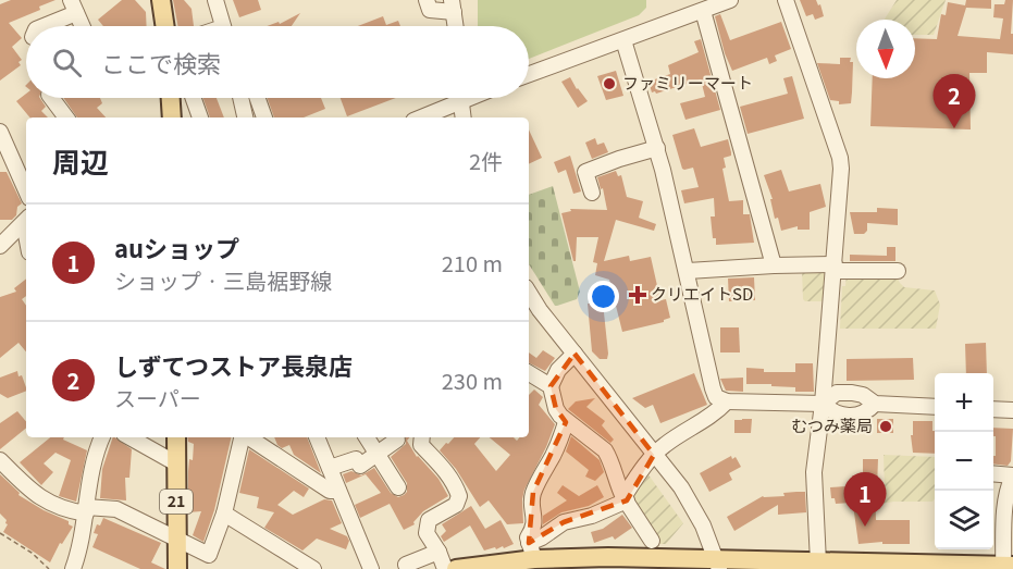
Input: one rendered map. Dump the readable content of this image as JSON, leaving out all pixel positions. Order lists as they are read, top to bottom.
{
  "streets": {
    "main road": ["21"]
  },
  "places": {
    "other": ["ファミリーマート", "むつみ薬局"],
    "health": ["クリエイトSD"]
  },
  "north": "bottom",
  "page": {
    "search": "ここで検索",
    "pins": ["2", "1"],
    "heading": ["周辺", "2件"],
    "list": [
      {
        "mark": "1",
        "name": "auショップ",
        "note": "ショップ · 三島裾野線",
        "value": "210 m"
      },
      {
        "mark": "2",
        "name": "しずてつストア長泉店",
        "note": "スーパー",
        "value": "230 m"
      }
    ],
    "map_buttons": ["+", "−"]
  }
}
